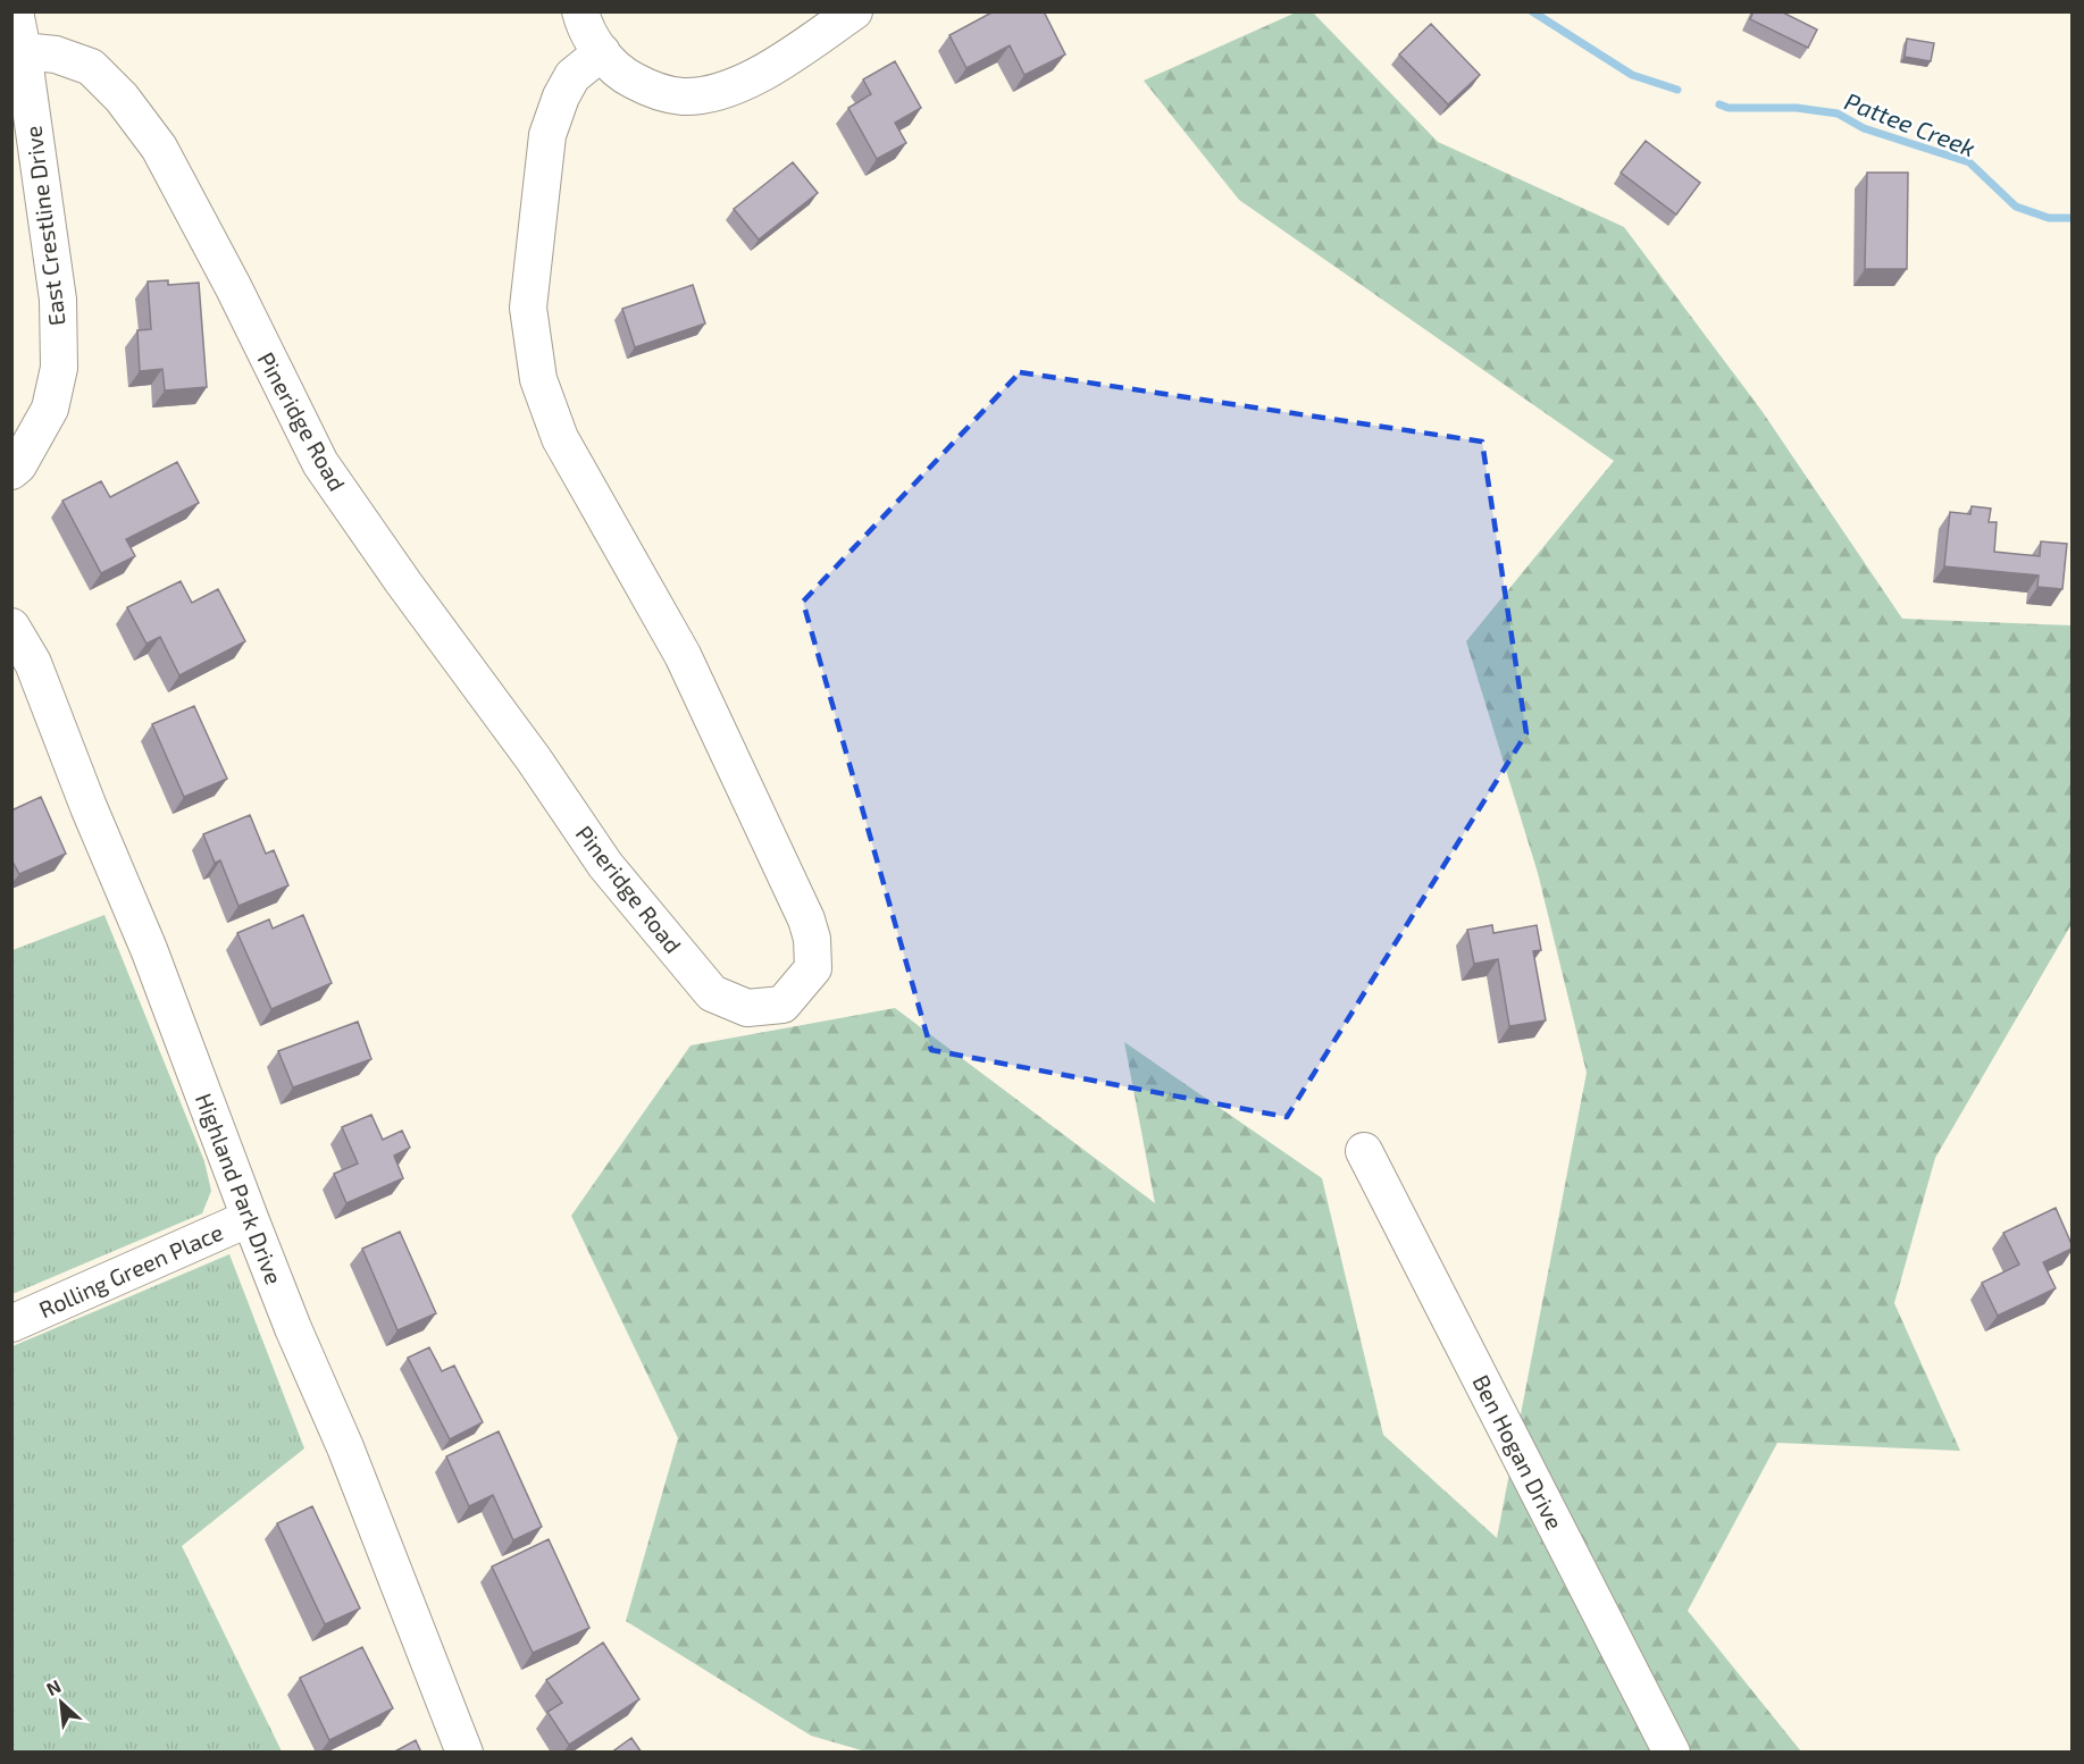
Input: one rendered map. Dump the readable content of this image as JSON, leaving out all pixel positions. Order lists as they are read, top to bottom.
{
  "streets": {
    "street": [
      "East Crestline Drive",
      "Pineridge Road",
      "Highland Park Drive",
      "Rolling Green Place",
      "Ben Hogan Drive"
    ]
  },
  "crossings": [
    ["East Crestline Drive", "Pineridge Road"],
    ["Highland Park Drive", "Rolling Green Place"]
  ],
  "water": ["Pattee Creek"],
  "north": "top left"
}
